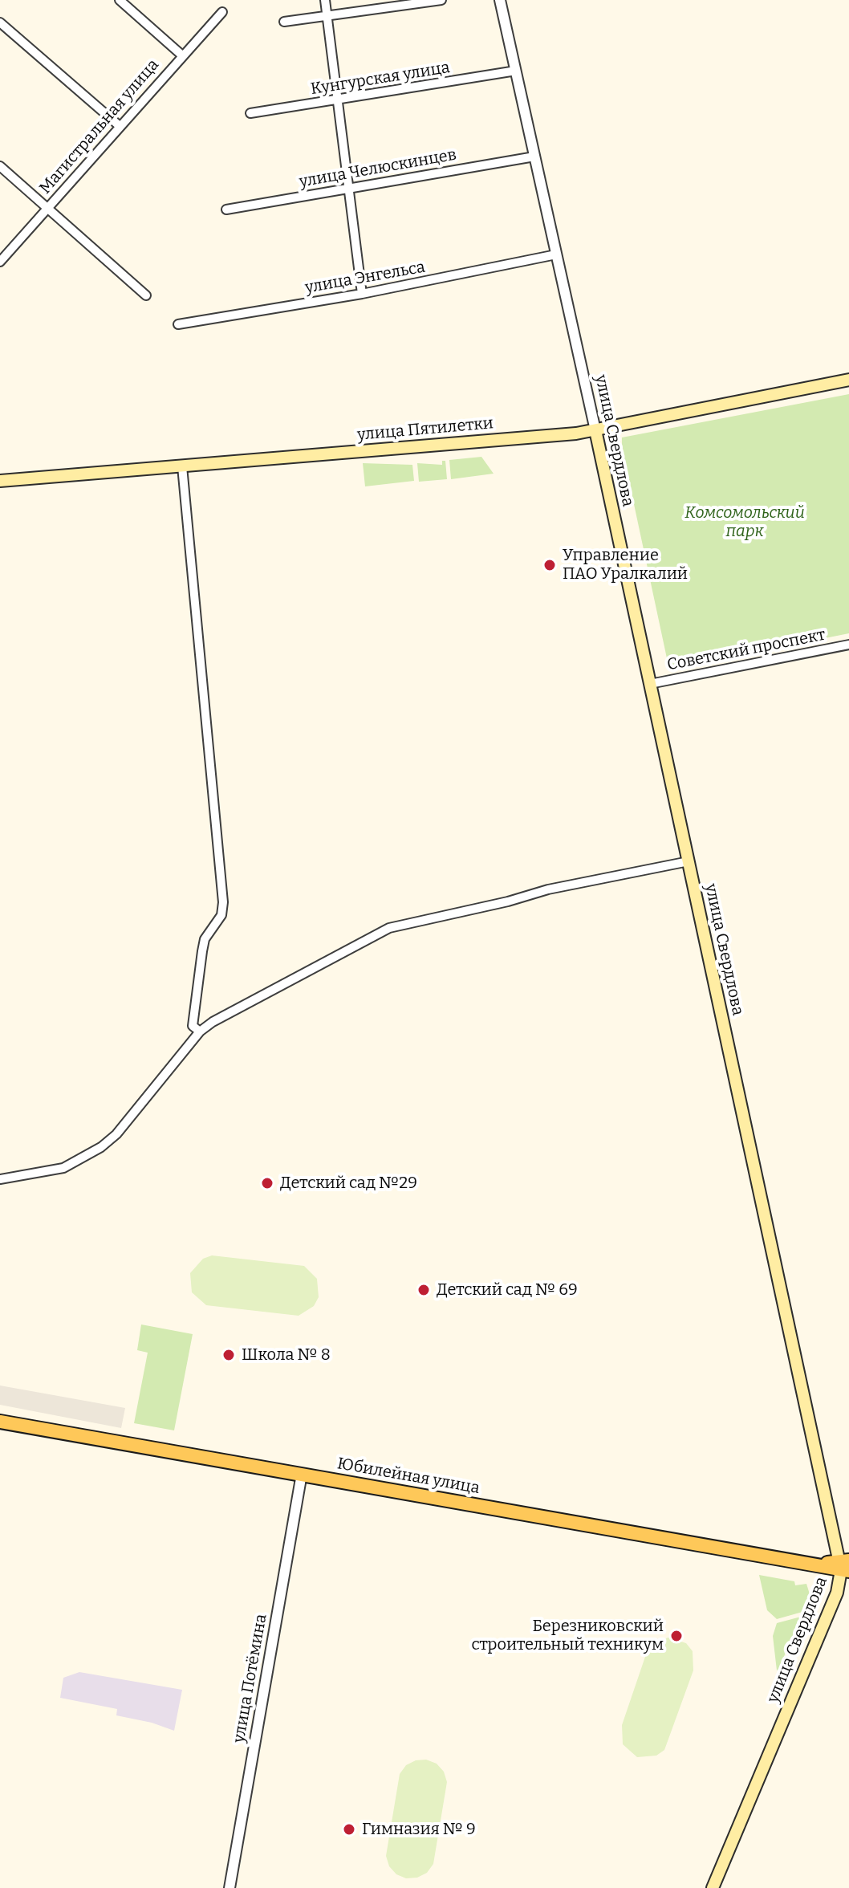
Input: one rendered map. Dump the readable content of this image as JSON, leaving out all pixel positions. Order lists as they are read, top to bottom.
{
  "streets": {
    "main road": ["улица Пятилетки", "улица Свердлова", "Юбилейная улица"],
    "street": [
      "Кунгурская улица",
      "Магистральная улица",
      "улица Челюскинцев",
      "улица Энгельса",
      "Советский проспект",
      "улица Потёмина"
    ]
  },
  "crossings": [
    ["Кунгурская улица", "улица Свердлова"],
    ["улица Челюскинцев", "улица Свердлова"],
    ["улица Энгельса", "улица Свердлова"],
    ["улица Пятилетки", "улица Свердлова"],
    ["улица Свердлова", "Советский проспект"],
    ["улица Свердлова", "Юбилейная улица"],
    ["Юбилейная улица", "улица Потёмина"]
  ],
  "parks": ["Комсомольский парк"],
  "places": [
    "Управление ПАО Уралкалий",
    "Детский сад №29",
    "Детский сад № 69",
    "Школа № 8",
    "Березниковский строительный техникум",
    "Гимназия № 9"
  ]
}
